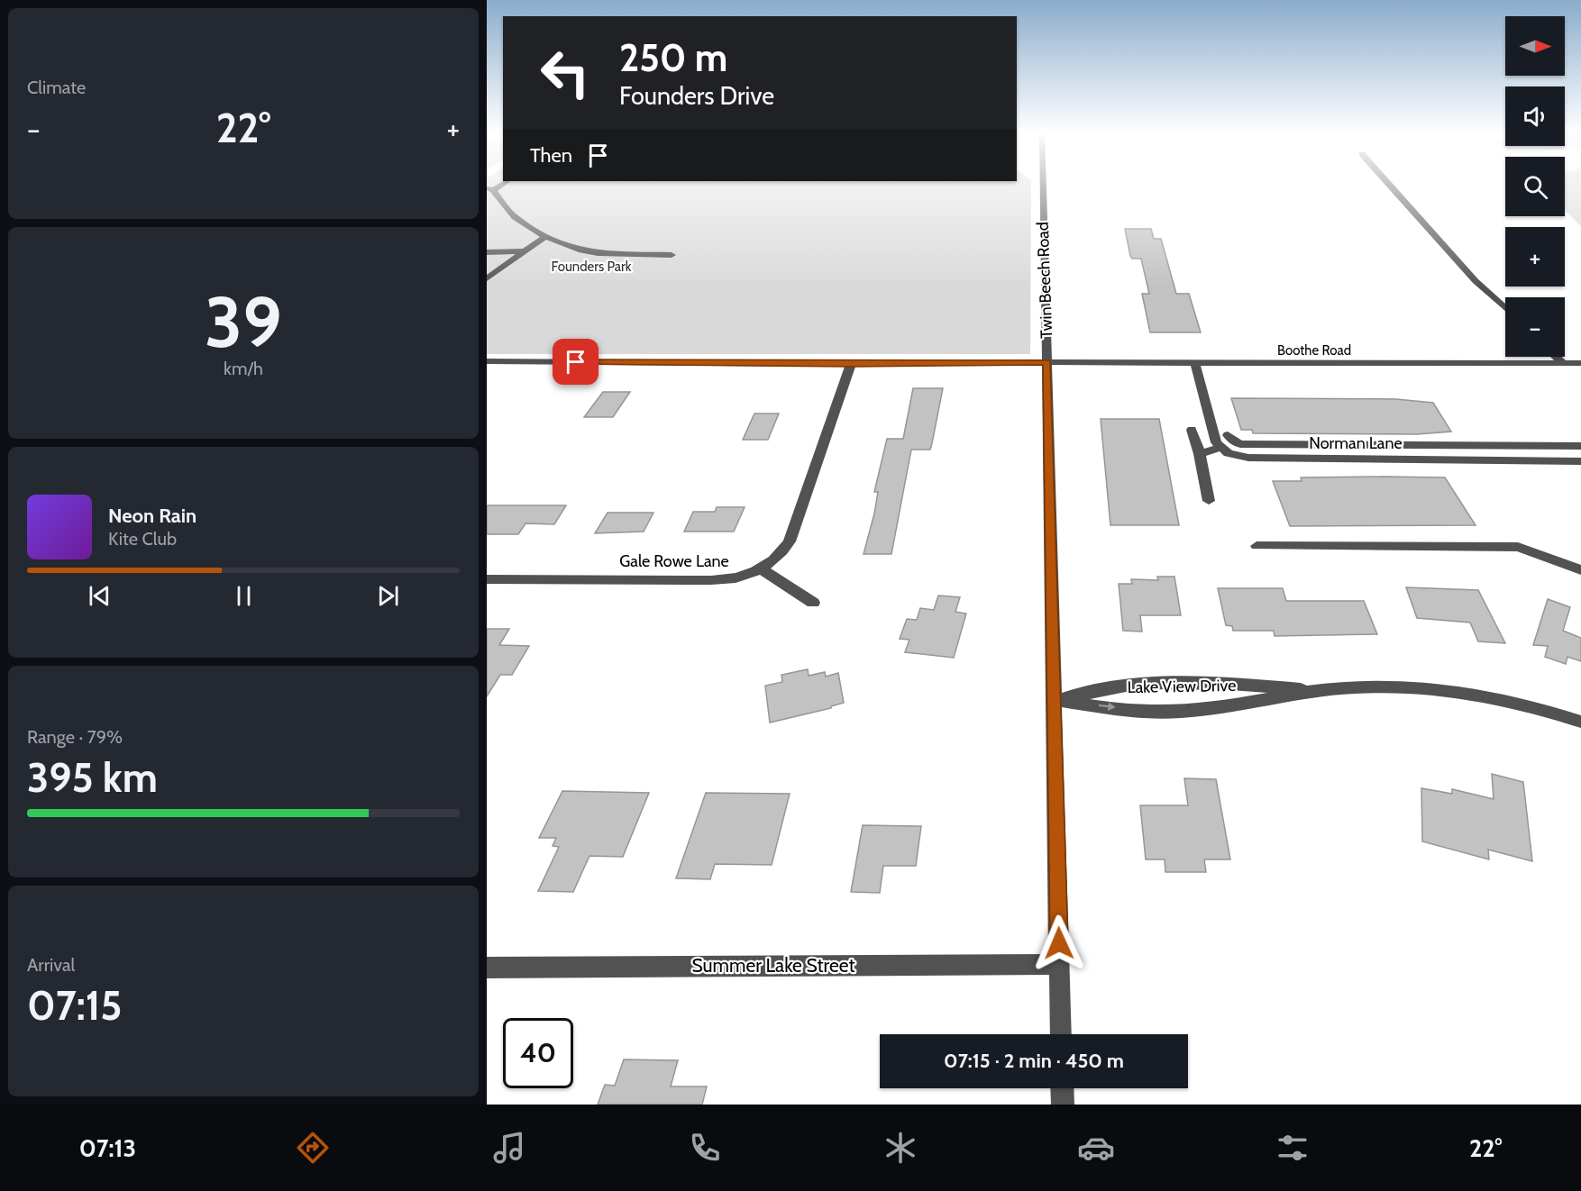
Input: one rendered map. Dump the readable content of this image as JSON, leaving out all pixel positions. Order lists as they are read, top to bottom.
{
  "streets": {
    "street": [
      "Twin Beech Road",
      "Boothe Road",
      "Norman Lane",
      "Gale Rowe Lane",
      "Lake View Drive",
      "Summer Lake Street"
    ]
  },
  "crossings": [
    ["Twin Beech Road", "Boothe Road"],
    ["Twin Beech Road", "Lake View Drive"],
    ["Twin Beech Road", "Summer Lake Street"],
    ["Boothe Road", "Gale Rowe Lane"]
  ],
  "parks": ["Founders Park"],
  "north": "right",
  "page": {
    "tile": [
      "Climate",
      ["39", "km/h"],
      ["Range · 79%", "395 km"],
      ["Arrival", "07:15"]
    ],
    "map_buttons": ["+", "−"],
    "turn": ["250 m", "Founders Drive"],
    "heat": ["−", "22°", "+"],
    "then": "Then",
    "song": ["Neon Rain", "Kite Club"],
    "limit": "40",
    "trip": "07:15 · 2 min · 450 m",
    "tabs": ["07:13", "22°"]
  }
}
